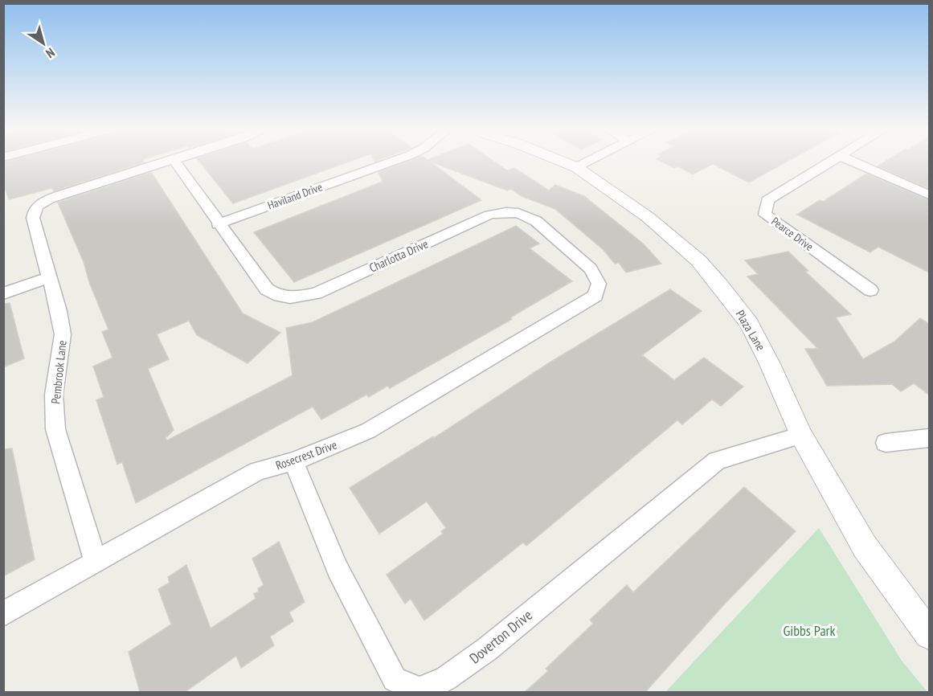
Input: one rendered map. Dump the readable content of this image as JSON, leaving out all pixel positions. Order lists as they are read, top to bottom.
{
  "streets": {
    "street": [
      "Haviland Drive",
      "Pearce Drive",
      "Charlotta Drive",
      "Plaza Lane",
      "Pembrook Lane",
      "Rosecrest Drive",
      "Doverton Drive"
    ]
  },
  "crossings": [
    ["Haviland Drive", "Charlotta Drive"],
    ["Charlotta Drive", "Rosecrest Drive"],
    ["Plaza Lane", "Doverton Drive"],
    ["Pembrook Lane", "Rosecrest Drive"],
    ["Rosecrest Drive", "Doverton Drive"]
  ],
  "parks": ["Gibbs Park"],
  "north": "bottom right"
}
